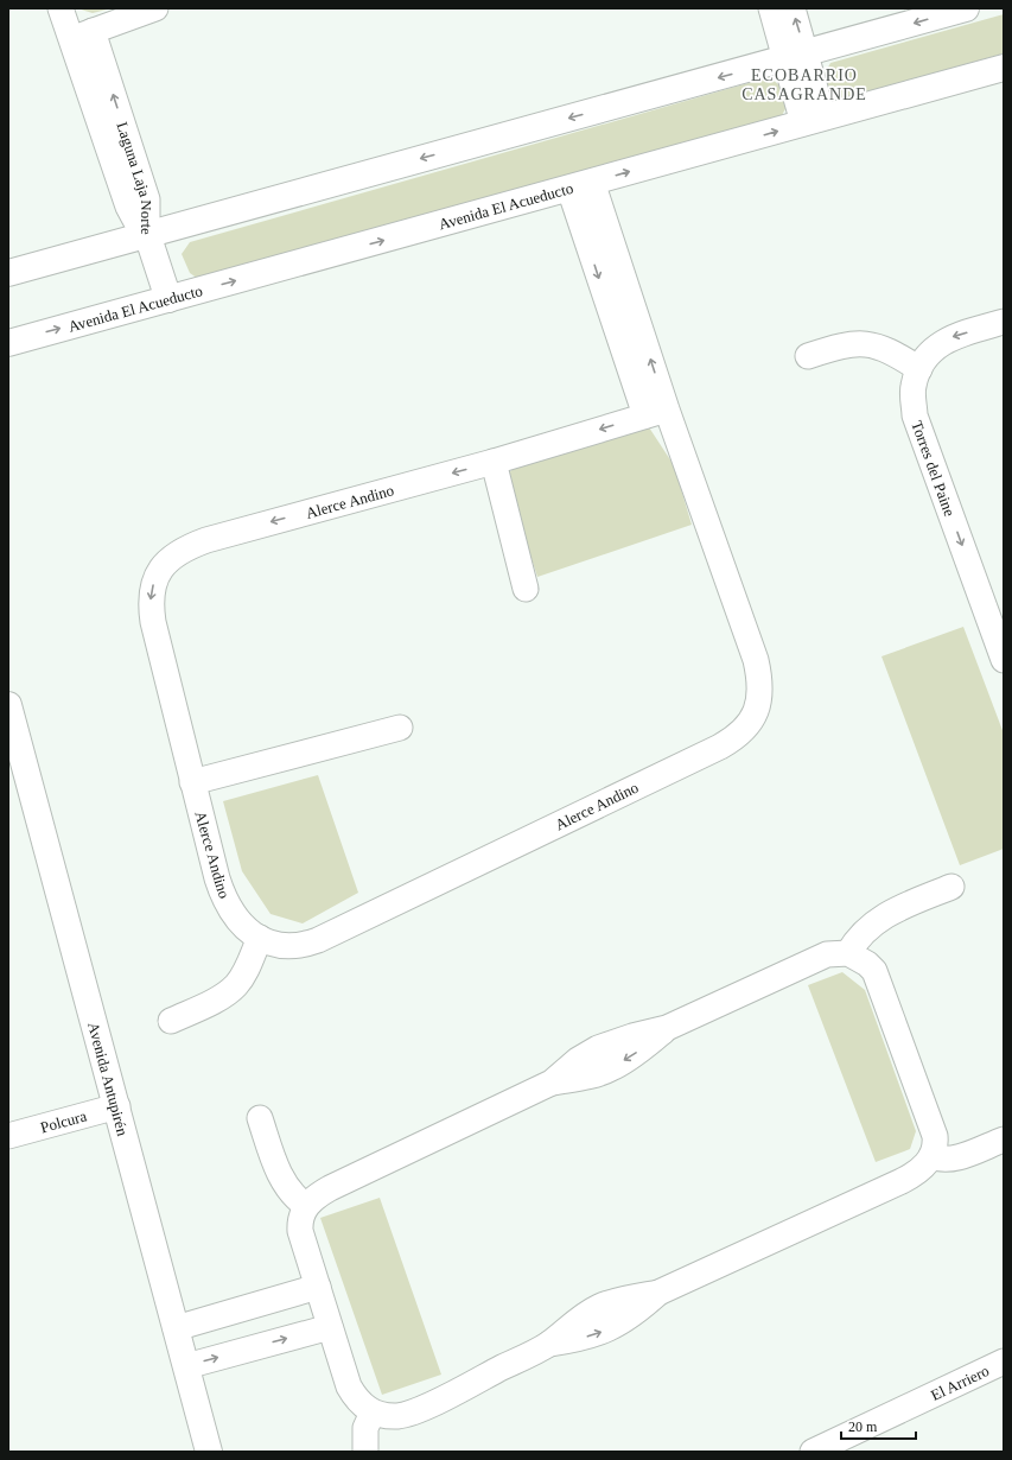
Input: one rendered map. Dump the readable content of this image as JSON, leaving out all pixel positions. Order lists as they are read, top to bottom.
{
  "streets": {
    "street": [
      "Laguna Laja Norte",
      "Avenida El Acueducto",
      "Torres del Paine",
      "Alerce Andino",
      "Avenida Antupirén",
      "Polcura",
      "El Arriero"
    ]
  },
  "crossings": [
    ["Avenida El Acueducto", "Alerce Andino"],
    ["Avenida Antupirén", "Polcura"]
  ],
  "one_way": ["Torres del Paine"],
  "districts": ["ECOBARRIO CASAGRANDE"],
  "scale_bar": "20 m"
}
